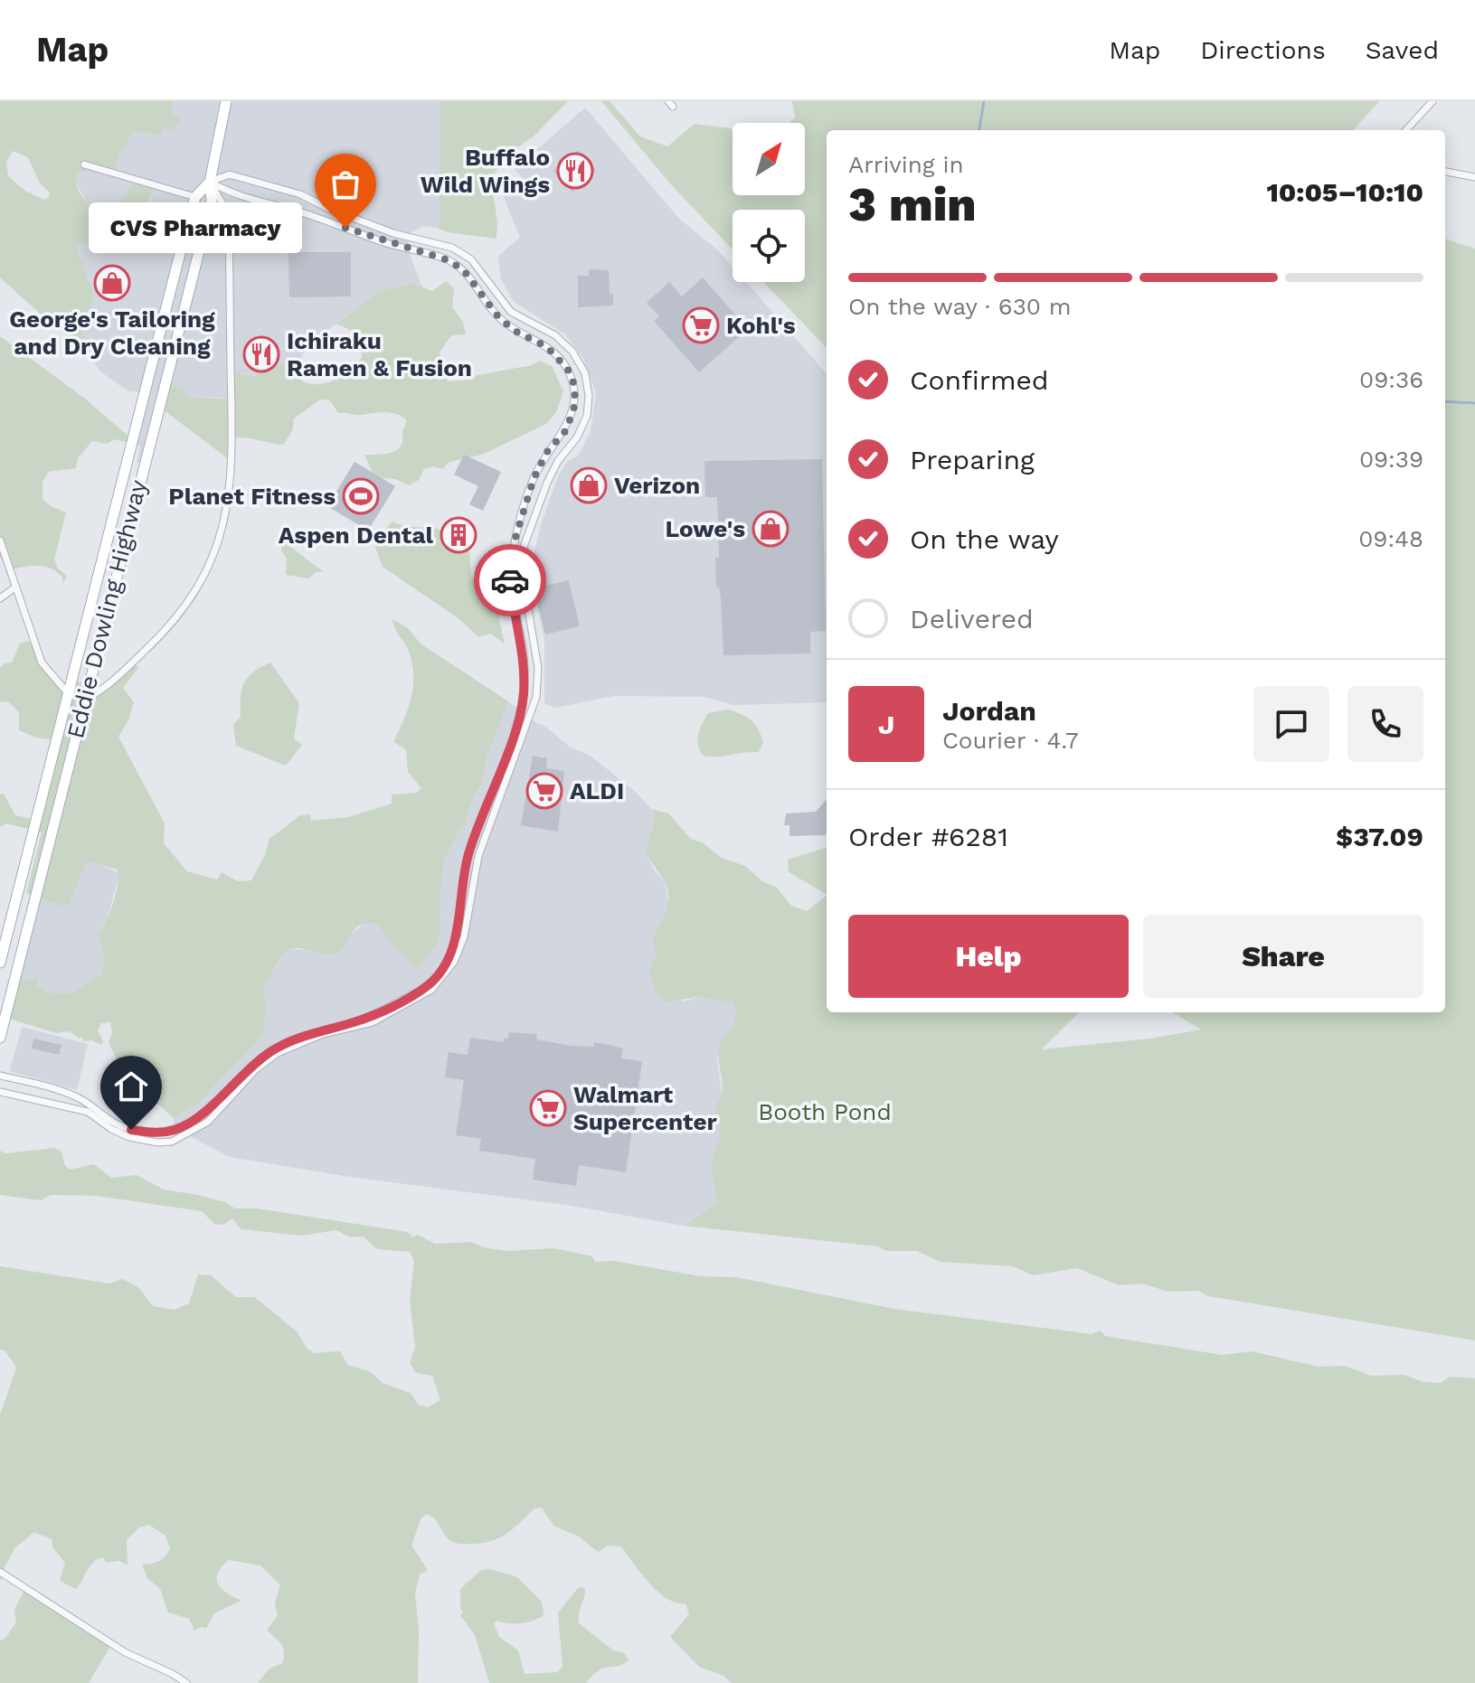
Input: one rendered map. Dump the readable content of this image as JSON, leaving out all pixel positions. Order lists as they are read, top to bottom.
{
  "streets": {
    "main road": ["Eddie Dowling Highway"]
  },
  "parks": ["Booth Pond"],
  "places": {
    "restaurant": ["Buffalo Wild Wings", "Ichiraku Ramen & Fusion"],
    "other": ["CVS Pharmacy"],
    "shop": ["George's Tailoring and Dry Cleaning", "Verizon", "Lowe's"],
    "supermarket": ["Kohl's", "ALDI", "Walmart Supercenter"],
    "sports": ["Planet Fitness"],
    "building": ["Aspen Dental"]
  },
  "north": "top right",
  "page": {
    "header": "Map",
    "nav": ["Map", "Directions", "Saved"],
    "heading": ["3 min", "Arriving in", "10:05–10:10"],
    "panel": [
      "Jordan",
      "Courier · 4.7",
      "Order #6281",
      "$37.09"
    ],
    "bubble": "CVS Pharmacy",
    "bar": "On the way · 630 m",
    "list": [
      ["Confirmed", "09:36"],
      ["Preparing", "09:39"],
      ["On the way", "09:48"],
      "Delivered"
    ],
    "round": "J",
    "buttons": ["Help", "Share"]
  }
}
